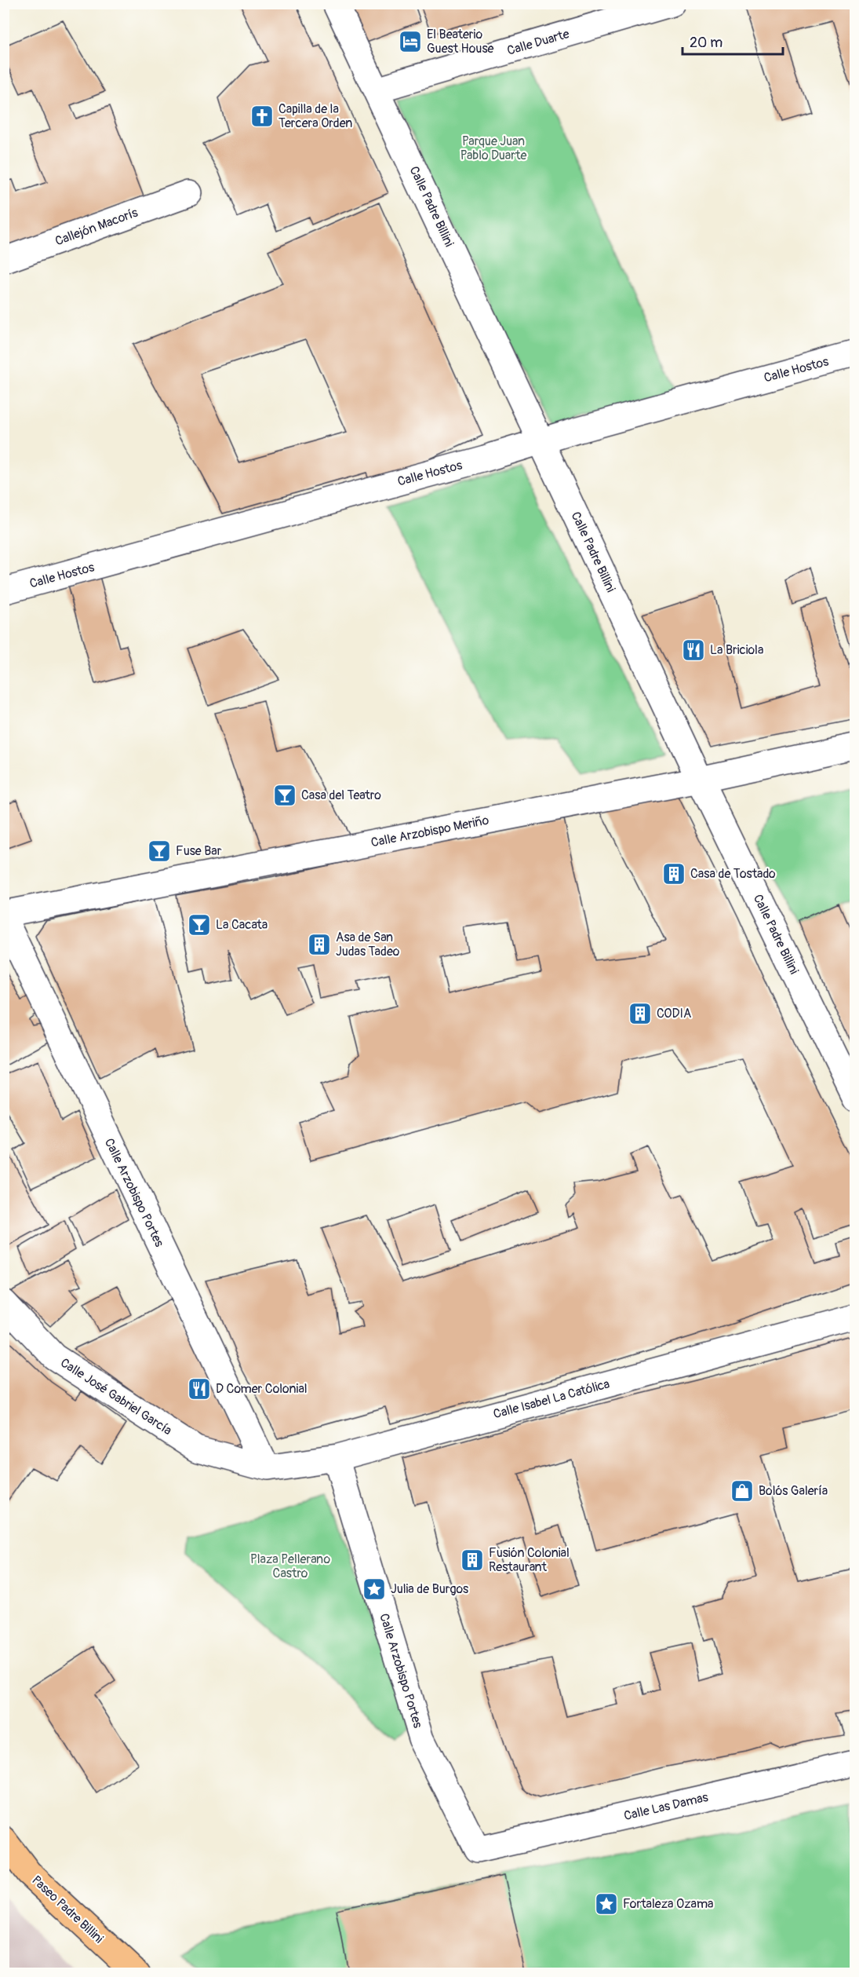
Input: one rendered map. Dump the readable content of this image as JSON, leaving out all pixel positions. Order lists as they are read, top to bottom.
{
  "streets": {
    "main road": ["Paseo Padre Billini"],
    "street": [
      "Calle Duarte",
      "Calle Padre Billini",
      "Callejón Macorís",
      "Calle Hostos",
      "Calle Arzobispo Meriño",
      "Calle Arzobispo Portes",
      "Calle José Gabriel García",
      "Calle Isabel La Católica",
      "Calle Las Damas"
    ]
  },
  "crossings": [
    ["Calle Duarte", "Calle Padre Billini"],
    ["Calle Padre Billini", "Calle Hostos"],
    ["Calle Padre Billini", "Calle Arzobispo Meriño"],
    ["Calle Arzobispo Meriño", "Calle Arzobispo Portes"],
    ["Calle Arzobispo Portes", "Calle José Gabriel García"],
    ["Calle Arzobispo Portes", "Calle Isabel La Católica"],
    ["Calle Arzobispo Portes", "Calle Las Damas"],
    ["Calle José Gabriel García", "Calle Isabel La Católica"]
  ],
  "parks": ["Parque Juan Pablo Duarte", "Plaza Pellerano Castro"],
  "places": {
    "hotel": ["El Beaterio Guest House"],
    "church": ["Capilla de la Tercera Orden"],
    "restaurant": ["La Briciola", "D Comer Colonial"],
    "bar": ["Casa del Teatro", "Fuse Bar", "La Cacata"],
    "building": [
      "Casa de Tostado",
      "Asa de San Judas Tadeo",
      "CODIA",
      "Fusión Colonial Restaurant"
    ],
    "shop": ["Bolós Galería"],
    "place": ["Julia de Burgos", "Fortaleza Ozama"]
  },
  "scale_bar": "20 m"
}
